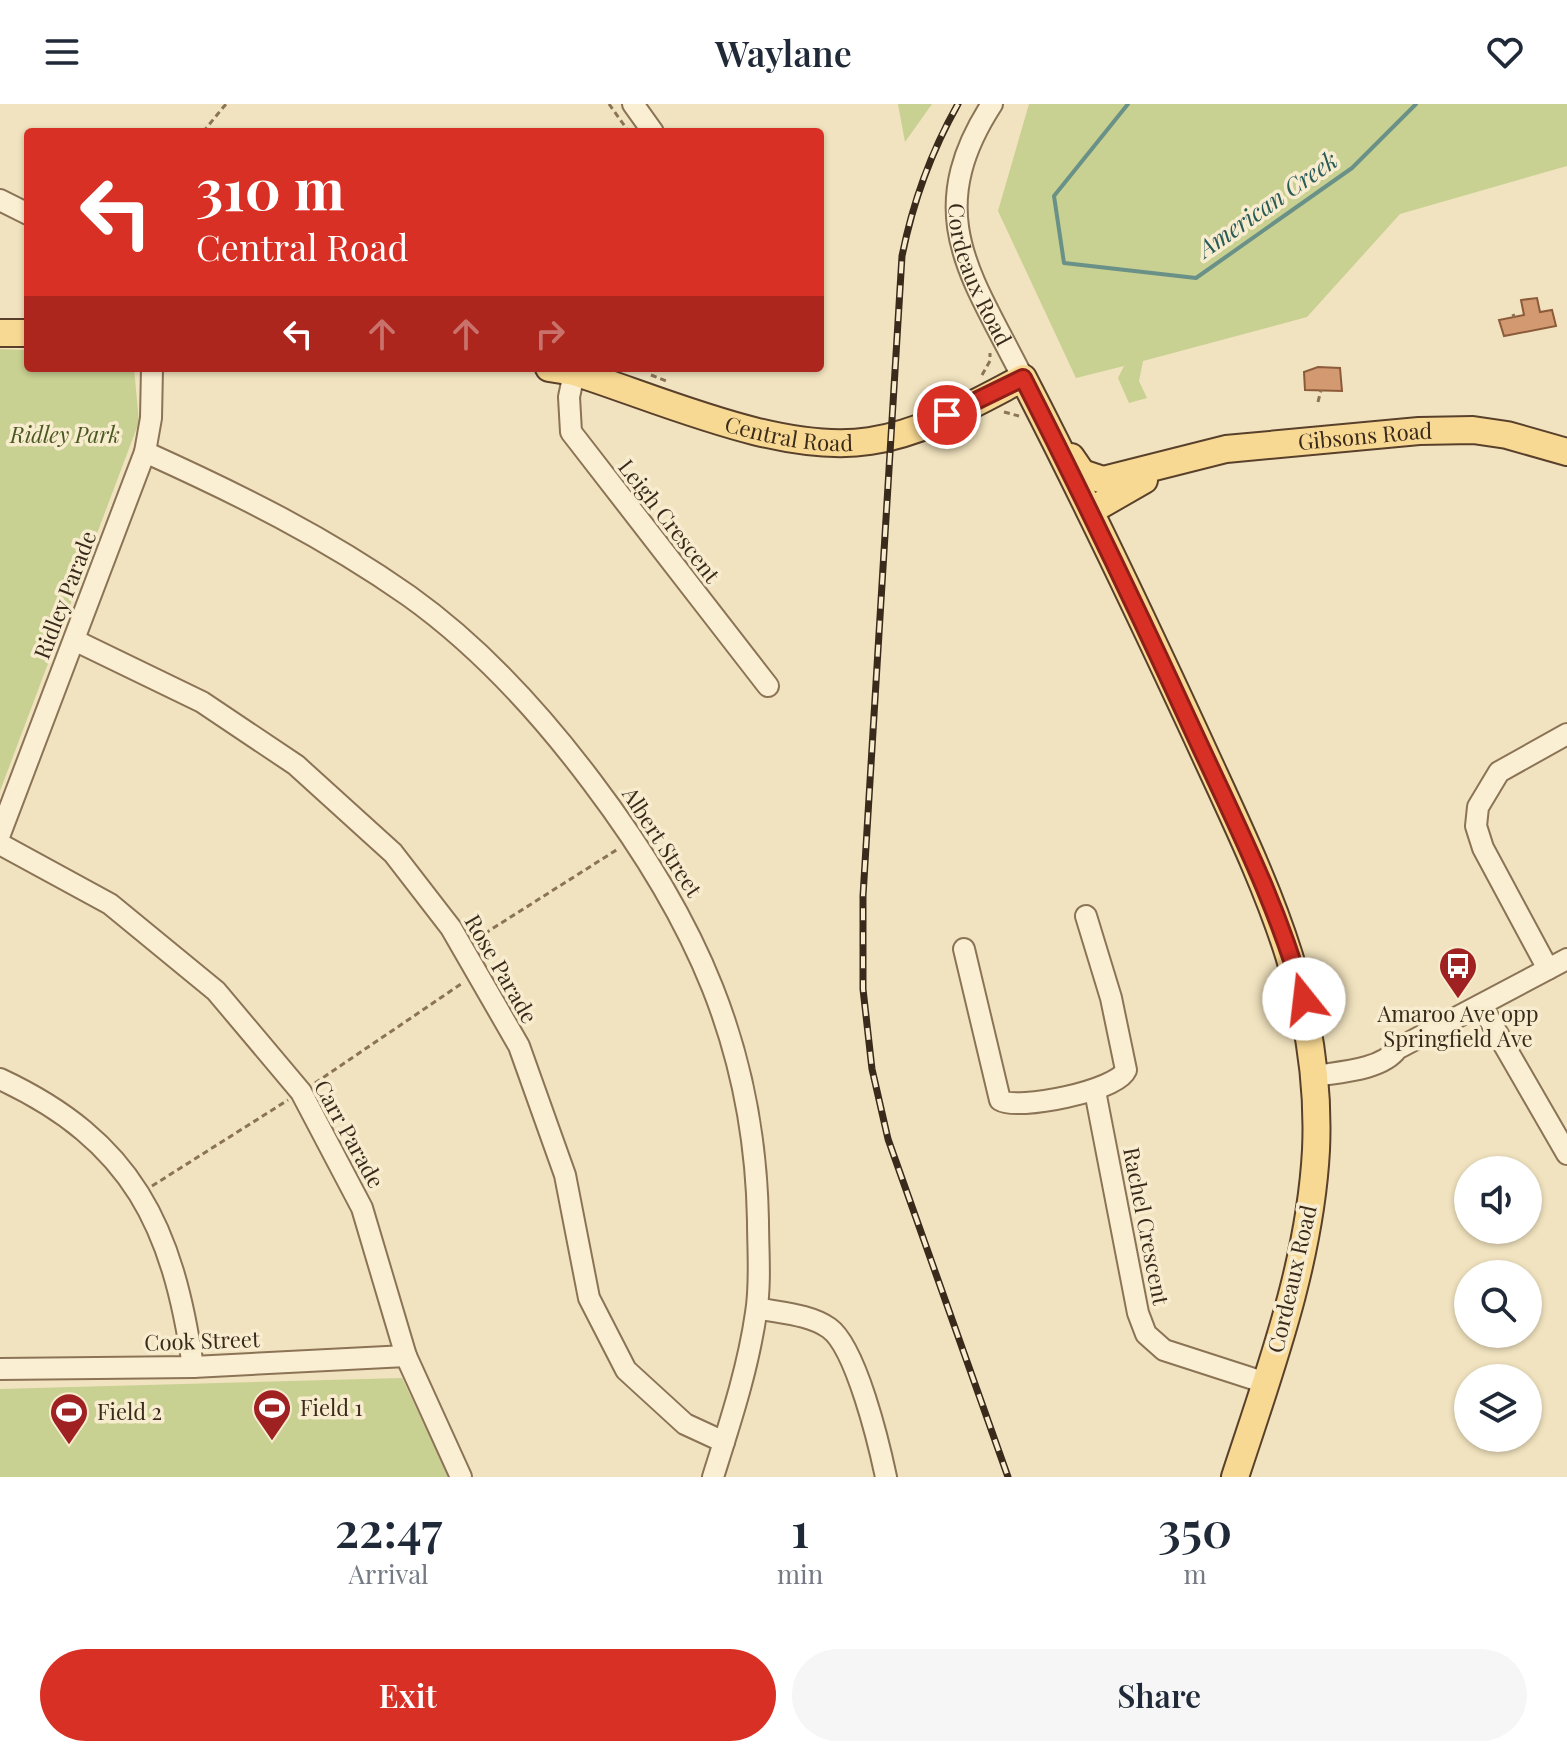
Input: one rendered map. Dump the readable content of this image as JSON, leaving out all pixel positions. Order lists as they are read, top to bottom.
{
  "streets": {
    "main road": ["Cordeaux Road", "Central Road", "Gibsons Road"],
    "street": [
      "Leigh Crescent",
      "Ridley Parade",
      "Albert Street",
      "Rose Parade",
      "Carr Parade",
      "Rachel Crescent",
      "Cook Street"
    ]
  },
  "crossings": [
    ["Cordeaux Road", "Central Road"],
    ["Cordeaux Road", "Gibsons Road"],
    ["Cordeaux Road", "Rachel Crescent"],
    ["Ridley Parade", "Albert Street"],
    ["Ridley Parade", "Rose Parade"],
    ["Albert Street", "Rose Parade"],
    ["Carr Parade", "Cook Street"]
  ],
  "water": ["American Creek"],
  "parks": ["Ridley Park"],
  "places": {
    "bus stop": ["Amaroo Ave opp Springfield Ave"],
    "sports": ["Field 1", "Field 2"]
  },
  "page": {
    "header": "Waylane",
    "turn": ["310 m", "Central Road"],
    "eta": [
      "22:47",
      "Arrival",
      "1",
      "min",
      "350",
      "m"
    ],
    "buttons": ["Exit", "Share"]
  }
}
